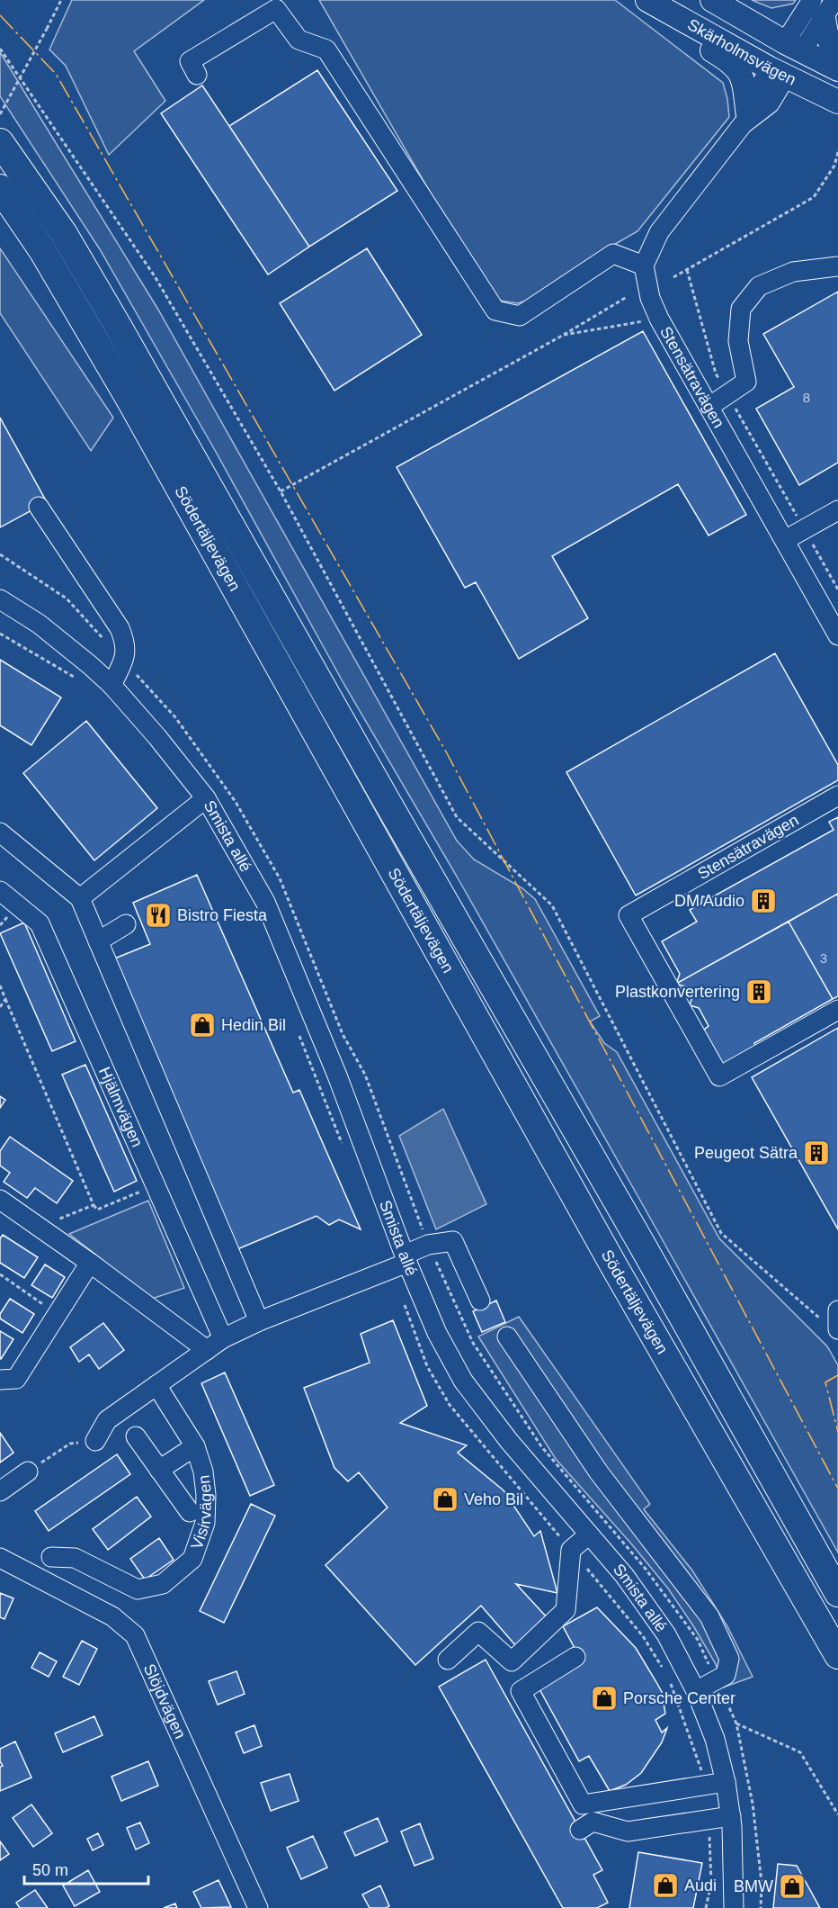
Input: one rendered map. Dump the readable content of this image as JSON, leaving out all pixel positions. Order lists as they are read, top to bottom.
{
  "streets": {
    "highway": ["Södertäljevägen"],
    "main road": ["Skärholmsvägen"],
    "street": [
      "Stensätravägen",
      "Smista allé",
      "Hjälmvägen",
      "Visirvägen",
      "Slöjdvägen"
    ]
  },
  "places": {
    "building": ["DM Audio", "Plastkonvertering", "Peugeot Sätra"],
    "restaurant": ["Bistro Fiesta"],
    "shop": [
      "Hedin Bil",
      "Veho Bil",
      "Porsche Center",
      "Audi",
      "BMW"
    ]
  },
  "house_numbers": ["8", "3"],
  "scale_bar": "50 m"
}
